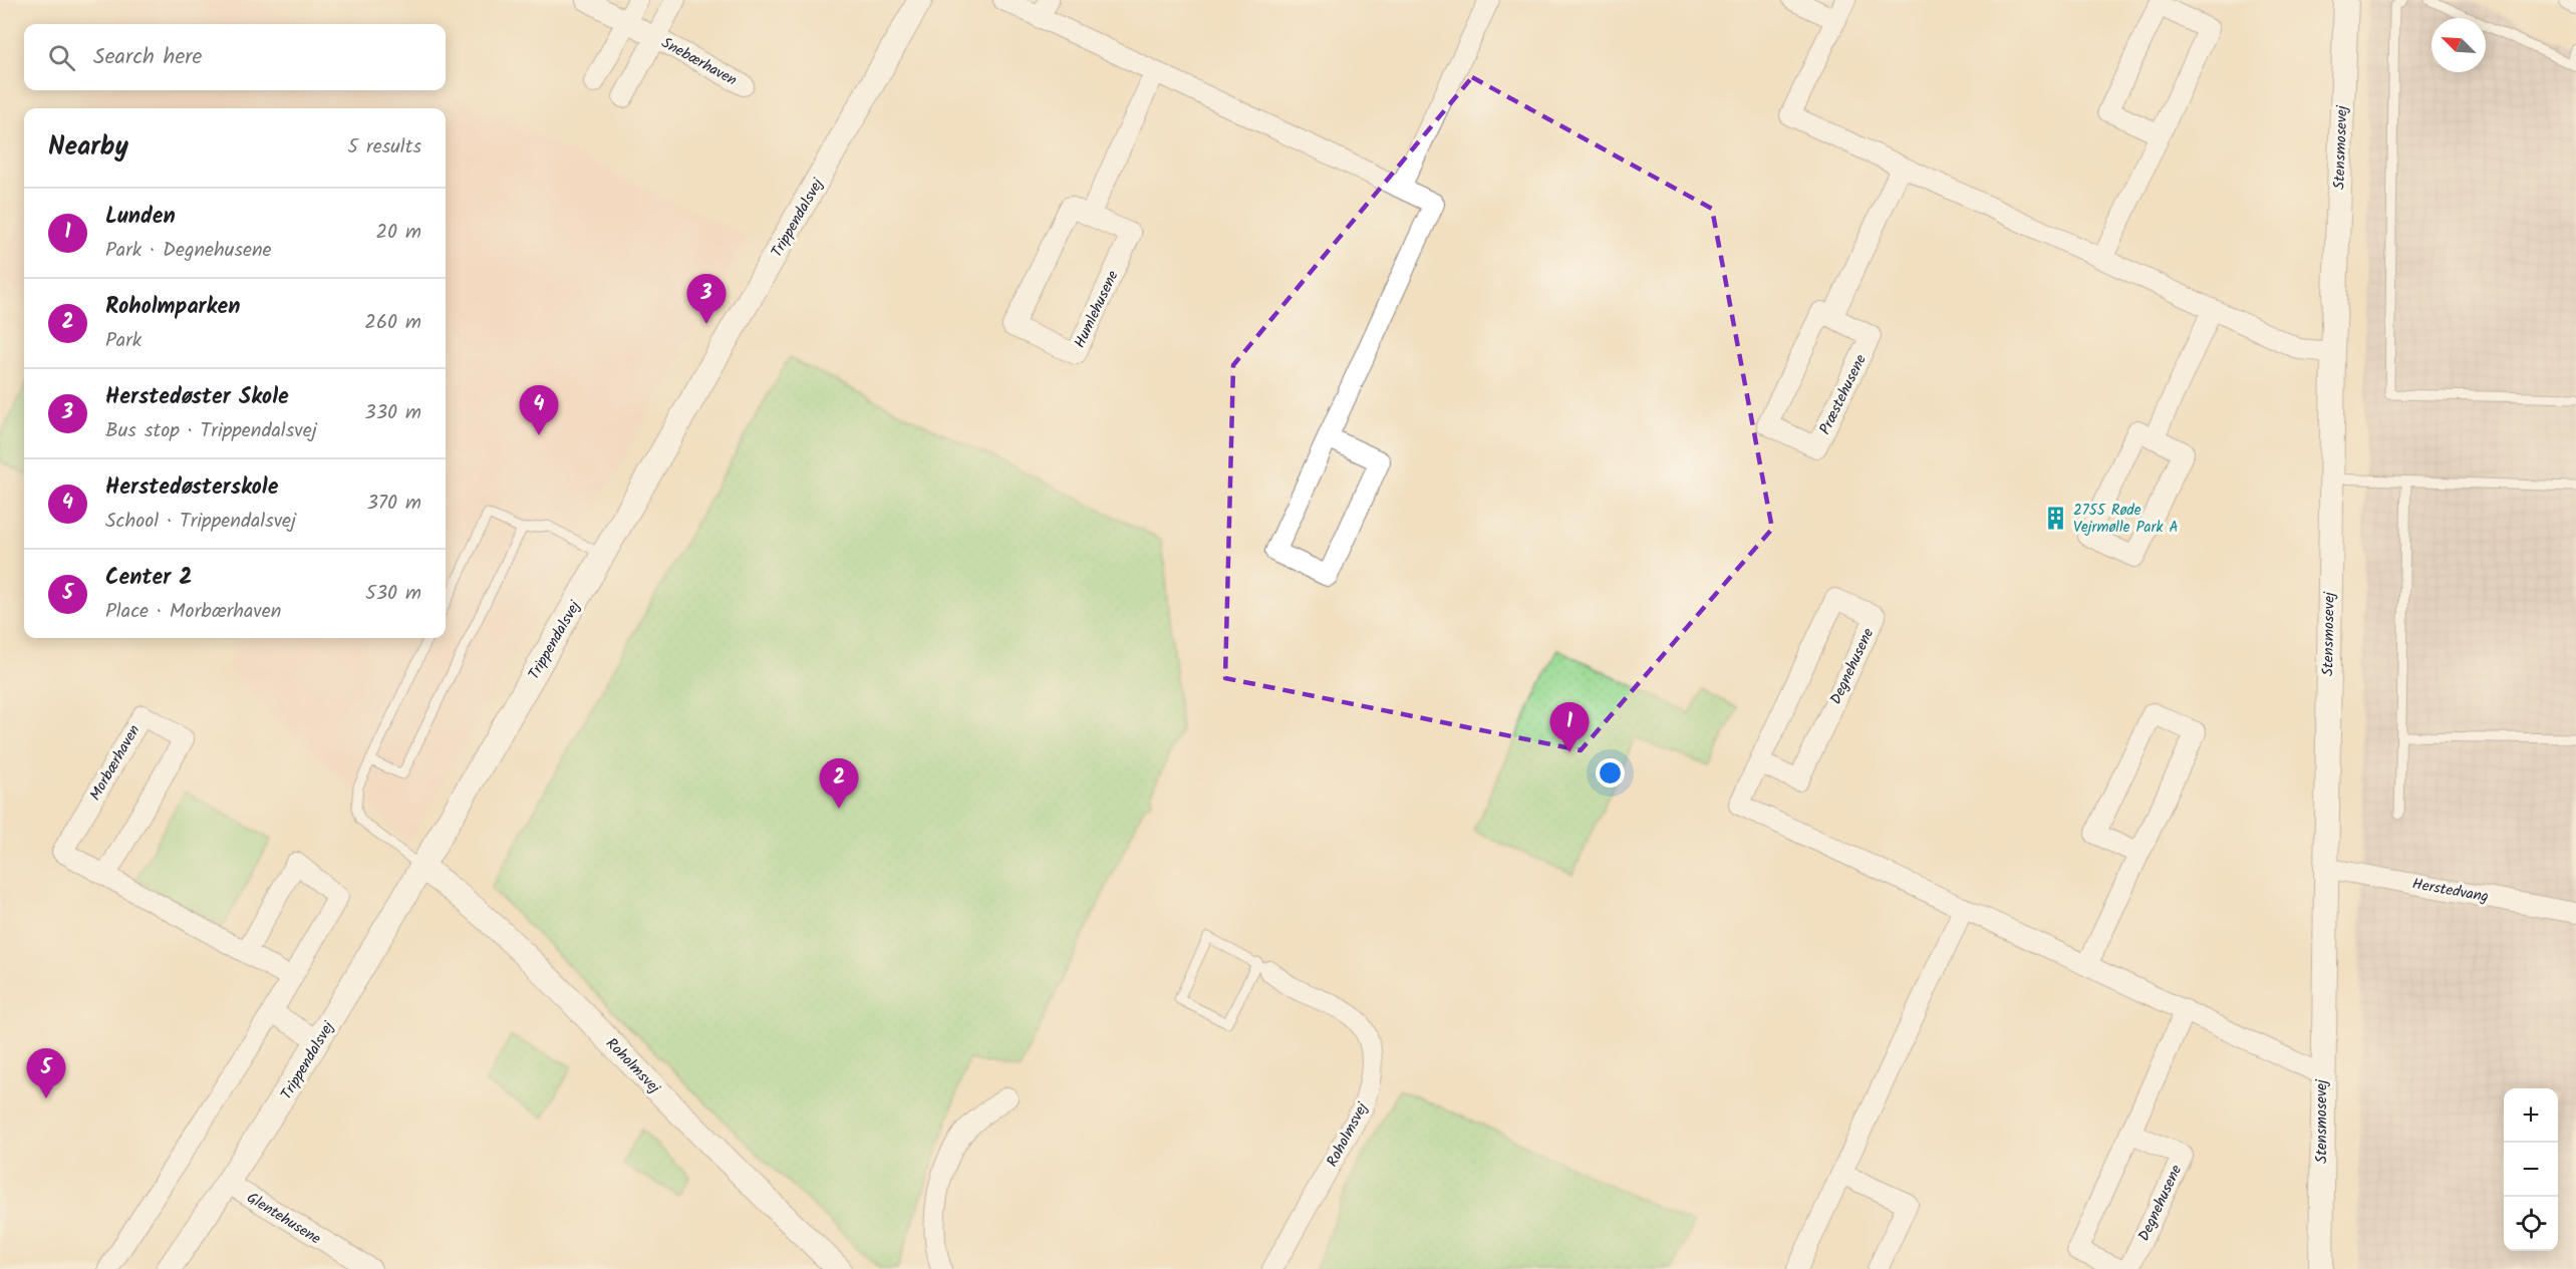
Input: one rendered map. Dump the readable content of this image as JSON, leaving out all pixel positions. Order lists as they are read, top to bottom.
{
  "streets": {
    "street": [
      "Snebærhaven",
      "Stensmosevej",
      "Trippendalsvej",
      "Humlehusene",
      "Præstehusene",
      "Degnehusene",
      "Morbærhaven",
      "Herstedvang",
      "Roholmsvej",
      "Glentehusene"
    ]
  },
  "crossings": [
    ["Stensmosevej", "Degnehusene"],
    ["Stensmosevej", "Herstedvang"],
    ["Trippendalsvej", "Roholmsvej"],
    ["Trippendalsvej", "Glentehusene"]
  ],
  "places": {
    "building": ["2755 Røde Vejrmølle Park A"]
  },
  "north": "top left",
  "page": {
    "search": "Search here",
    "heading": ["Nearby", "5 results"],
    "list": [
      {
        "mark": "1",
        "name": "Lunden",
        "note": "Park · Degnehusene",
        "value": "20 m"
      },
      {
        "mark": "2",
        "name": "Roholmparken",
        "note": "Park",
        "value": "260 m"
      },
      {
        "mark": "3",
        "name": "Herstedøster Skole",
        "note": "Bus stop · Trippendalsvej",
        "value": "330 m"
      },
      {
        "mark": "4",
        "name": "Herstedøsterskole",
        "note": "School · Trippendalsvej",
        "value": "370 m"
      },
      {
        "mark": "5",
        "name": "Center 2",
        "note": "Place · Morbærhaven",
        "value": "530 m"
      }
    ],
    "pins": [
      "3",
      "4",
      "1",
      "2",
      "5"
    ],
    "map_buttons": ["+", "−"]
  }
}
